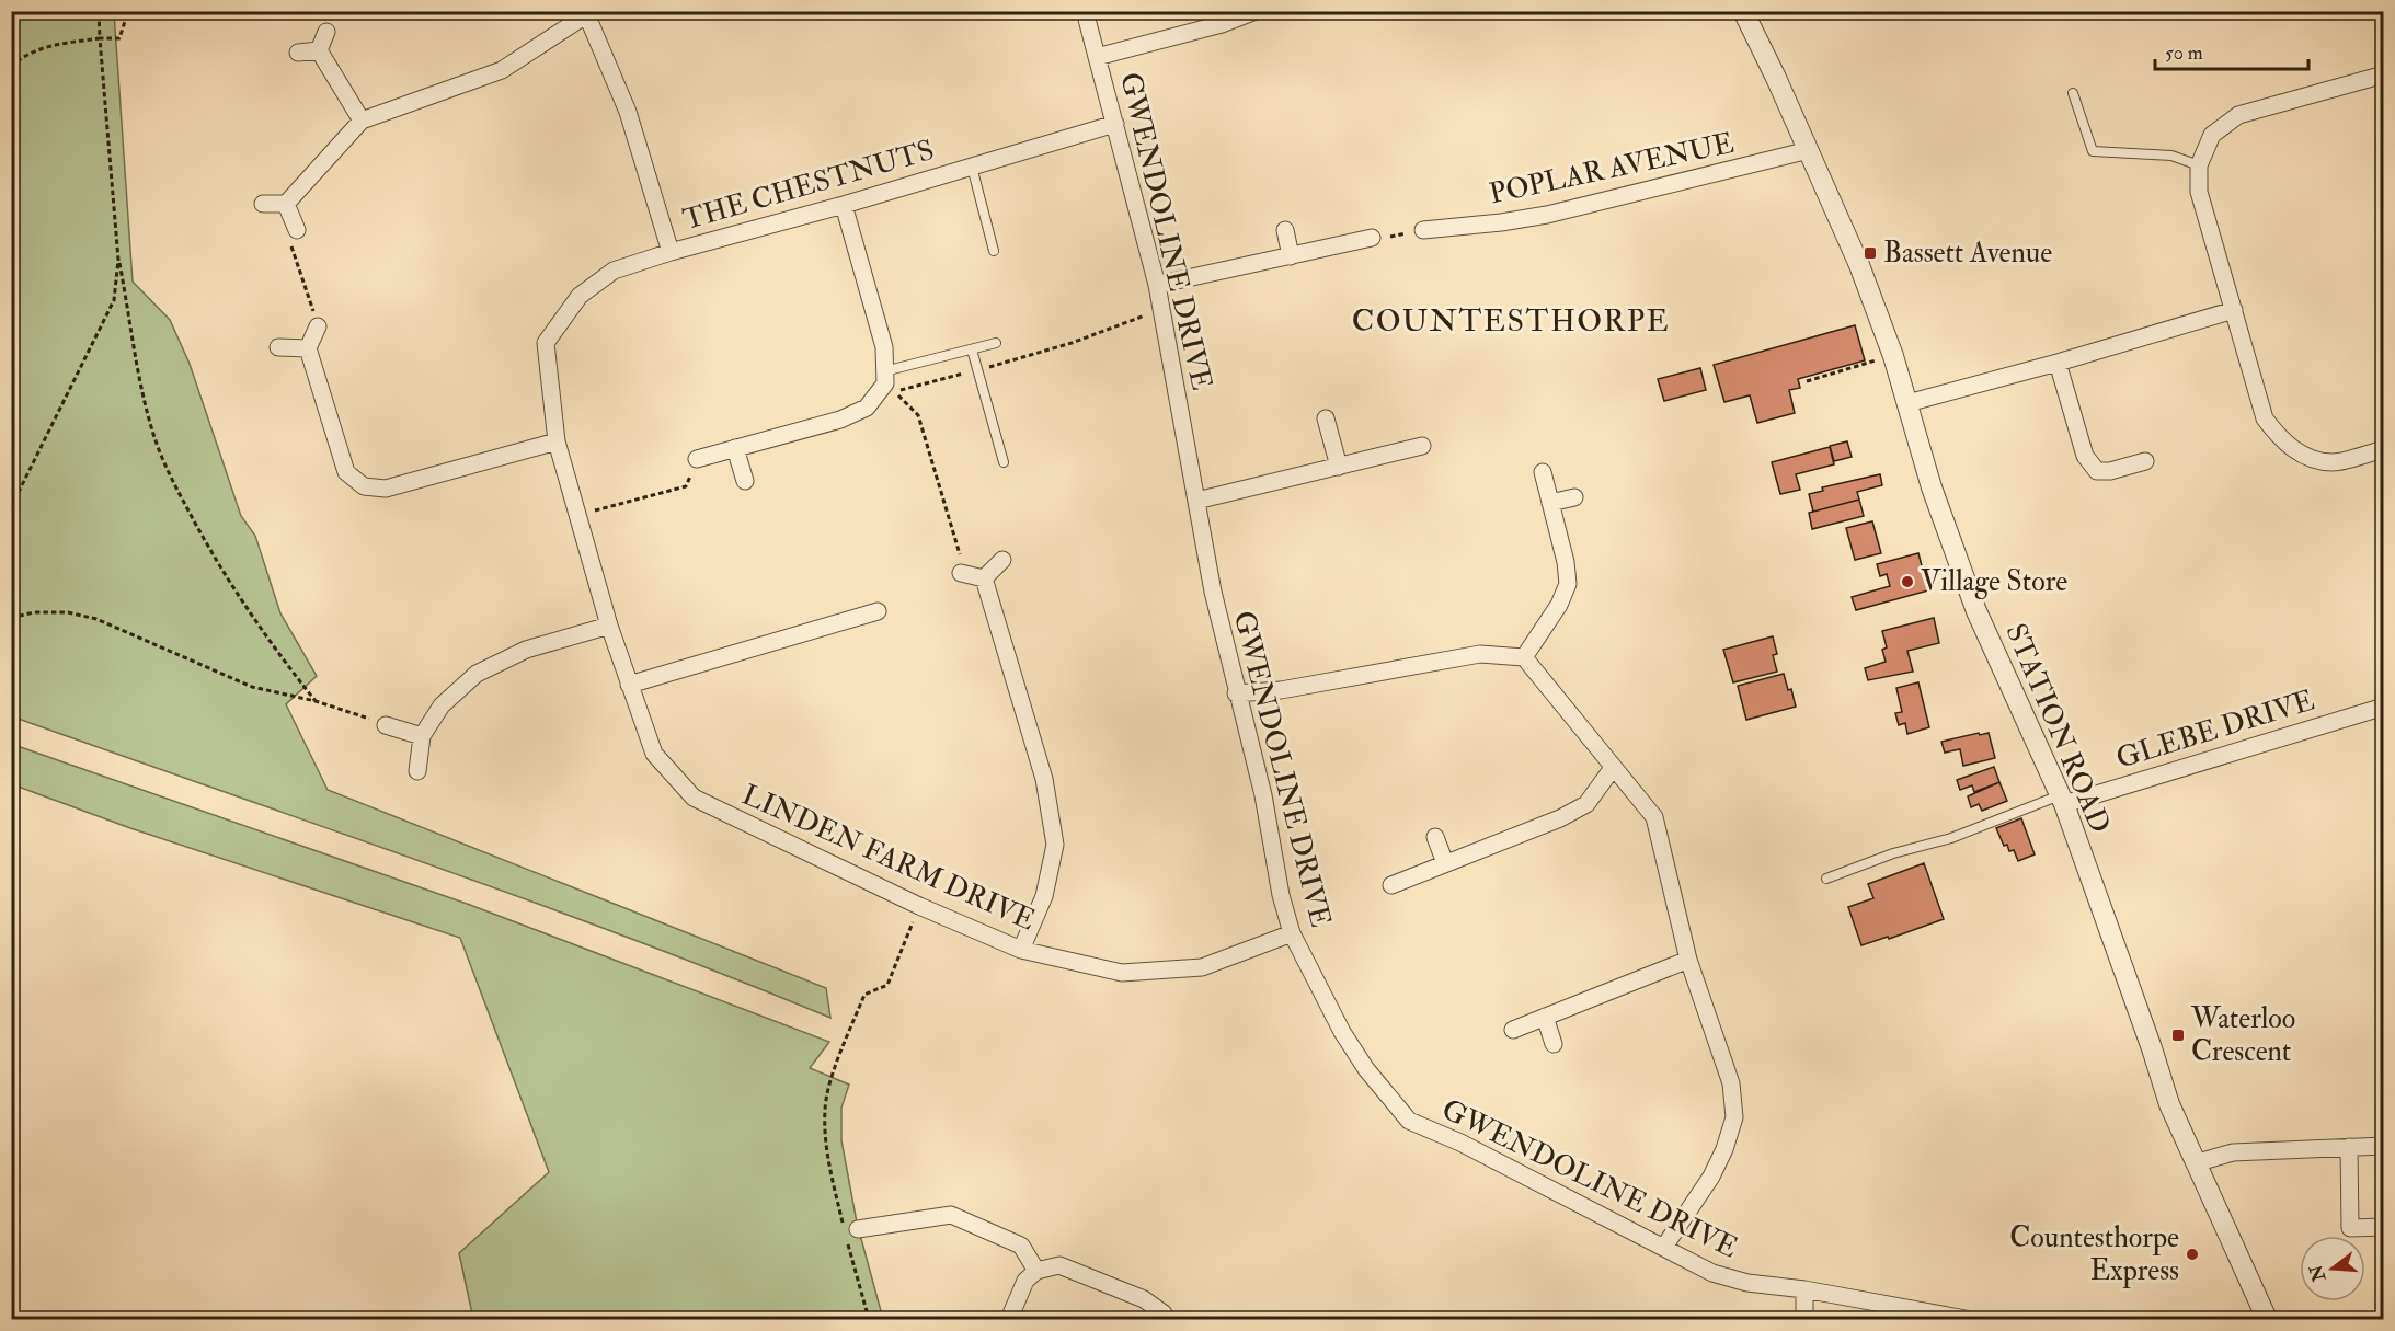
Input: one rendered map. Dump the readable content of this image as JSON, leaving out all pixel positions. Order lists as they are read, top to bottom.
{
  "streets": {
    "street": [
      "POPLAR AVENUE",
      "THE CHESTNUTS",
      "GWENDOLINE DRIVE",
      "STATION ROAD",
      "GLEBE DRIVE",
      "LINDEN FARM DRIVE"
    ]
  },
  "crossings": [
    ["POPLAR AVENUE", "STATION ROAD"],
    ["THE CHESTNUTS", "GWENDOLINE DRIVE"],
    ["THE CHESTNUTS", "LINDEN FARM DRIVE"],
    ["GWENDOLINE DRIVE", "LINDEN FARM DRIVE"],
    ["STATION ROAD", "GLEBE DRIVE"]
  ],
  "districts": ["COUNTESTHORPE"],
  "places": {
    "transit": ["Bassett Avenue", "Waterloo Crescent"],
    "other": ["Village Store", "Countesthorpe Express"]
  },
  "scale_bar": "50 m",
  "north": "left"
}
